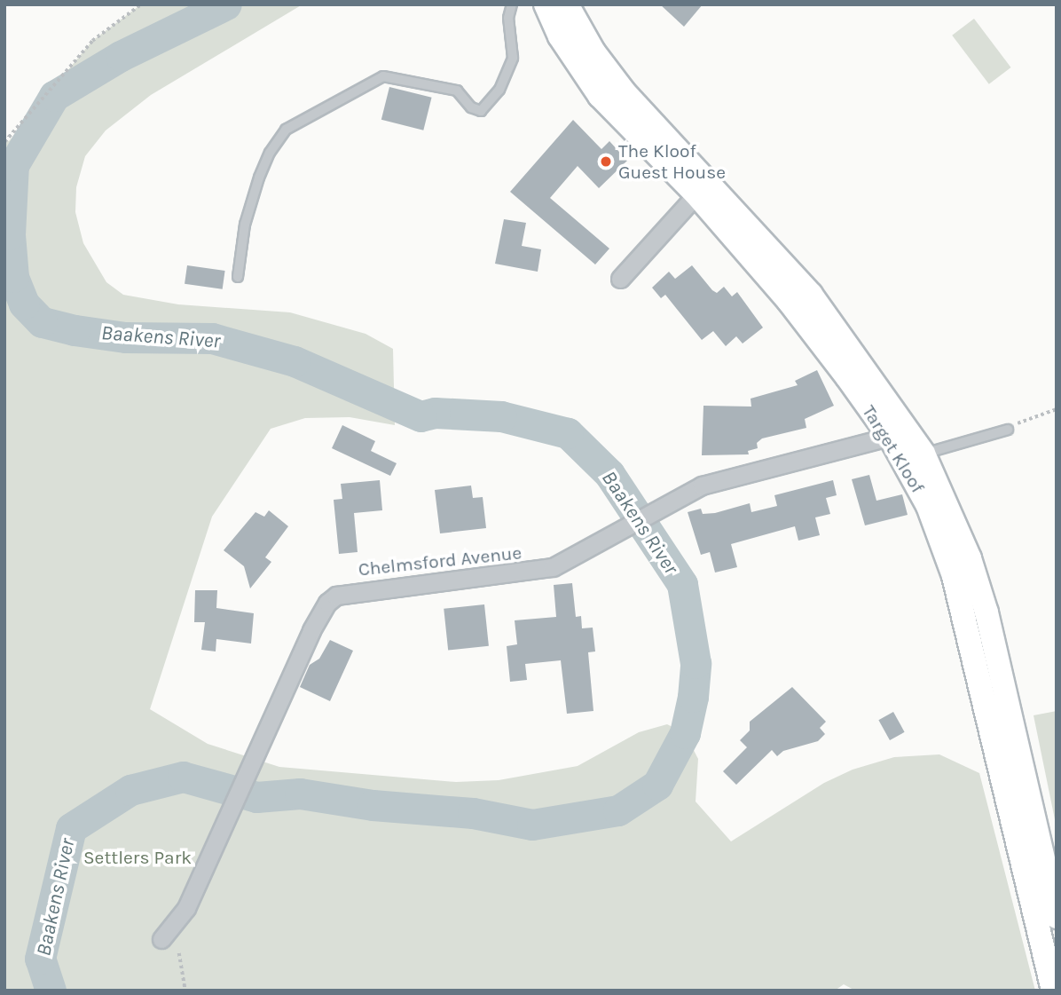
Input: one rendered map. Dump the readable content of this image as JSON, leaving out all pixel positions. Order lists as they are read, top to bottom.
{
  "streets": {
    "main road": ["Target Kloof"],
    "street": ["Chelmsford Avenue"]
  },
  "crossings": [
    ["Target Kloof", "Chelmsford Avenue"]
  ],
  "water": ["Baakens River"],
  "parks": ["Settlers Park"],
  "places": ["The Kloof Guest House"]
}
